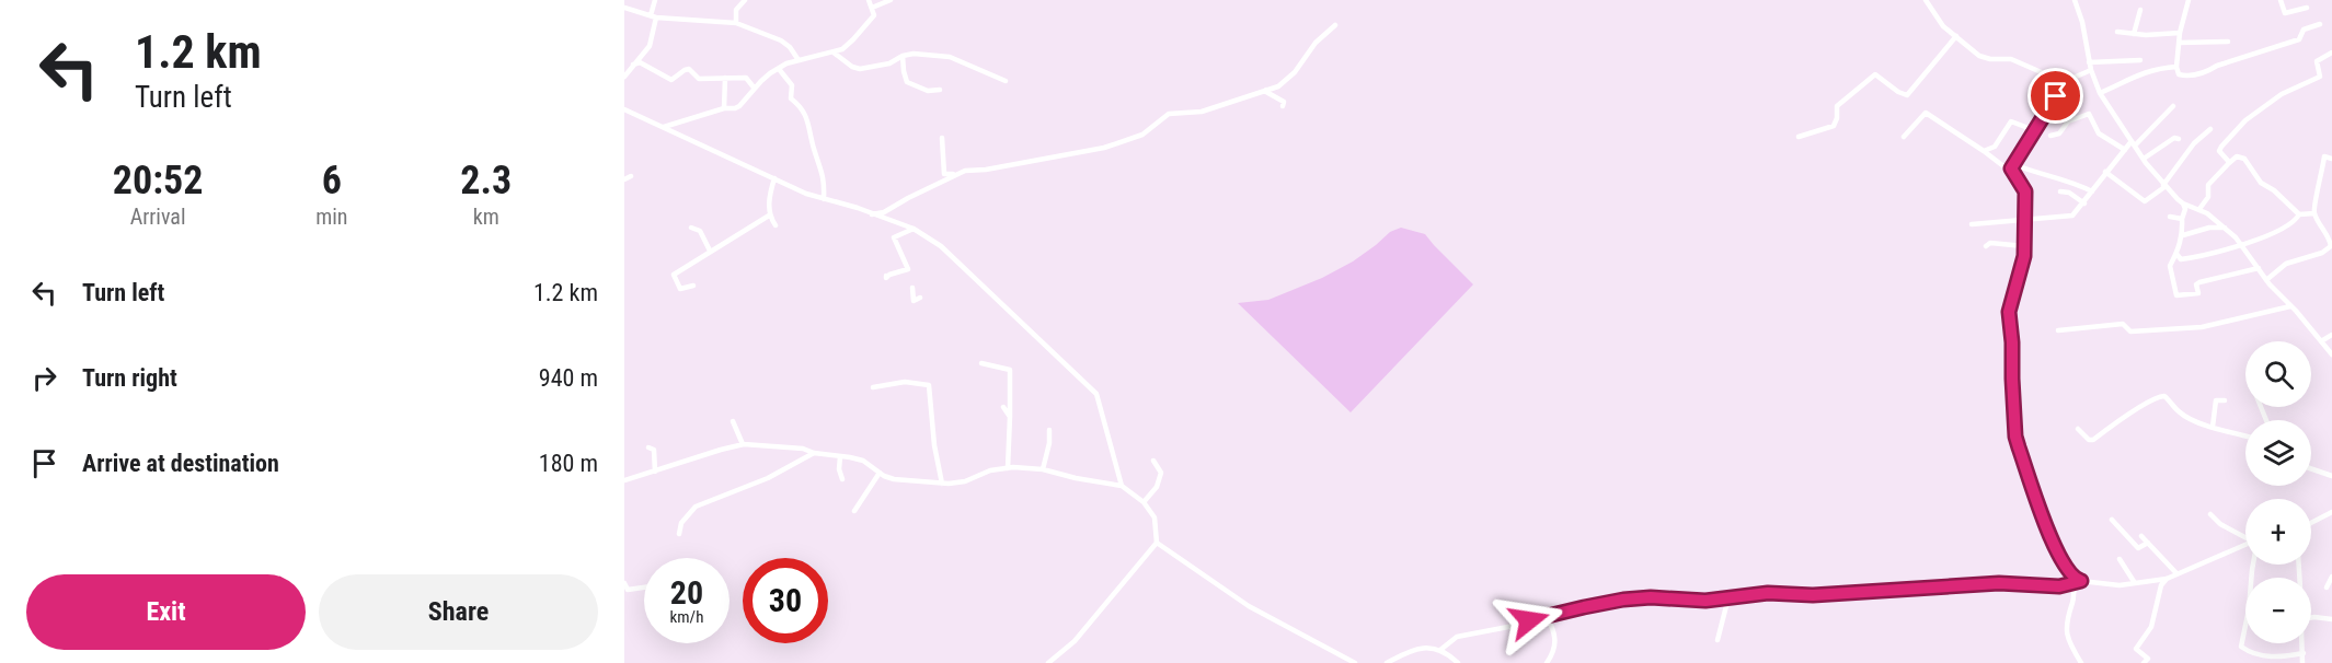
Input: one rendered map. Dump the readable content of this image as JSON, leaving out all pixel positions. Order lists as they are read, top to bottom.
{
  "page": {
    "turn": ["1.2 km", "Turn left"],
    "eta": [
      "20:52",
      "Arrival",
      "6",
      "min",
      "2.3",
      "km"
    ],
    "list": [
      {
        "name": "Turn left",
        "value": "1.2 km"
      },
      {
        "name": "Turn right",
        "value": "940 m"
      },
      {
        "name": "Arrive at destination",
        "value": "180 m"
      }
    ],
    "map_buttons": ["+", "−"],
    "speed": "20 km/h",
    "limit": "30",
    "buttons": ["Exit", "Share"]
  }
}
